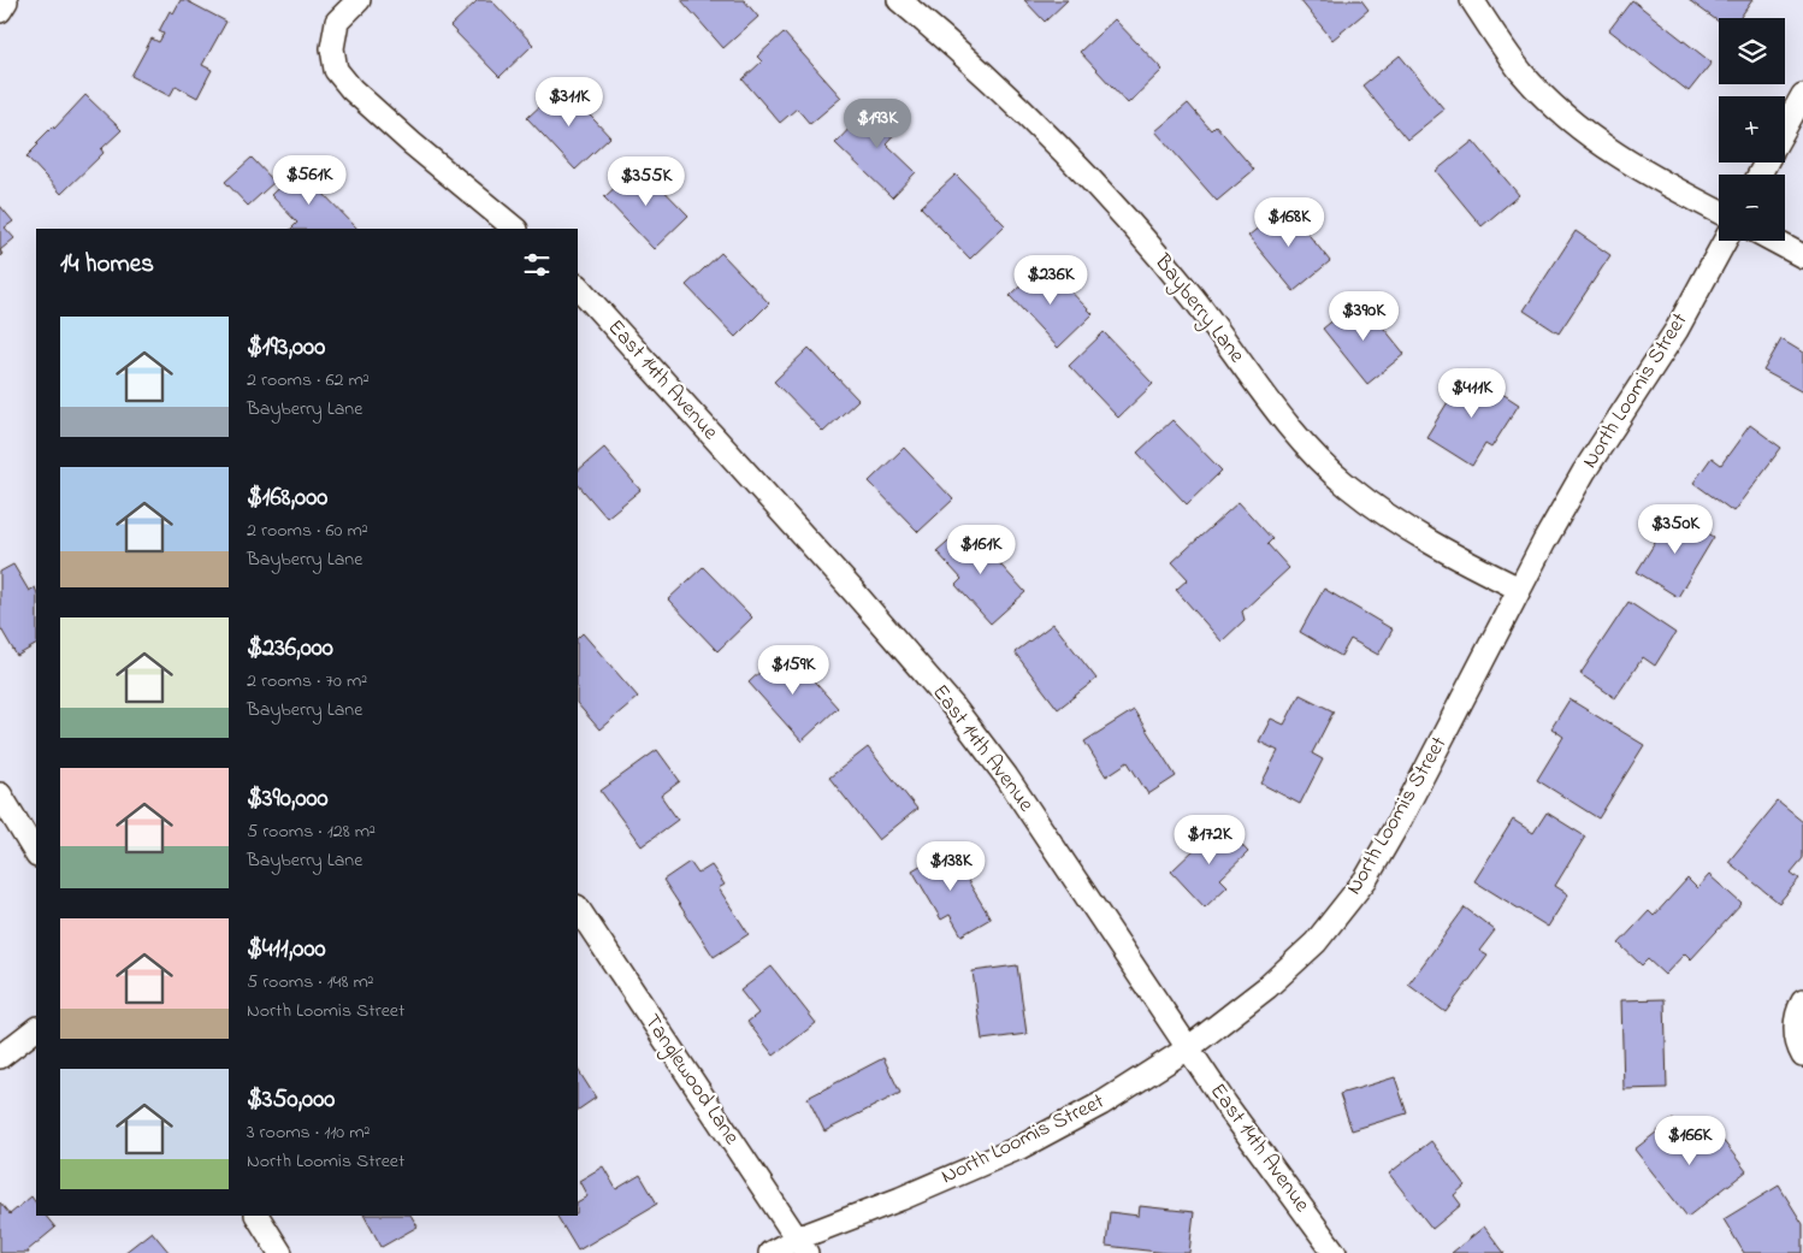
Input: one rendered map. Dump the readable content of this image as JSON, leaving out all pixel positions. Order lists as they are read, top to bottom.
{
  "streets": {
    "street": [
      "Bayberry Lane",
      "East 14th Avenue",
      "North Loomis Street",
      "Tanglewood Lane"
    ]
  },
  "crossings": [
    ["Bayberry Lane", "North Loomis Street"],
    ["East 14th Avenue", "North Loomis Street"],
    ["North Loomis Street", "Tanglewood Lane"]
  ],
  "page": {
    "map_buttons": ["+", "−"],
    "price": [
      "$311K",
      "$193K",
      "$561K",
      "$355K",
      "$168K",
      "$236K",
      "$390K",
      "$411K",
      "$350K",
      "$161K",
      "$159K",
      "$172K",
      "$138K",
      "$166K"
    ],
    "heading": "14 homes",
    "list": [
      {
        "name": "$193,000",
        "note": "2 rooms · 62 m² · Bayberry Lane"
      },
      {
        "name": "$168,000",
        "note": "2 rooms · 60 m² · Bayberry Lane"
      },
      {
        "name": "$236,000",
        "note": "2 rooms · 70 m² · Bayberry Lane"
      },
      {
        "name": "$390,000",
        "note": "5 rooms · 128 m² · Bayberry Lane"
      },
      {
        "name": "$411,000",
        "note": "5 rooms · 148 m² · North Loomis Street"
      },
      {
        "name": "$350,000",
        "note": "3 rooms · 110 m² · North Loomis Street"
      }
    ]
  }
}
